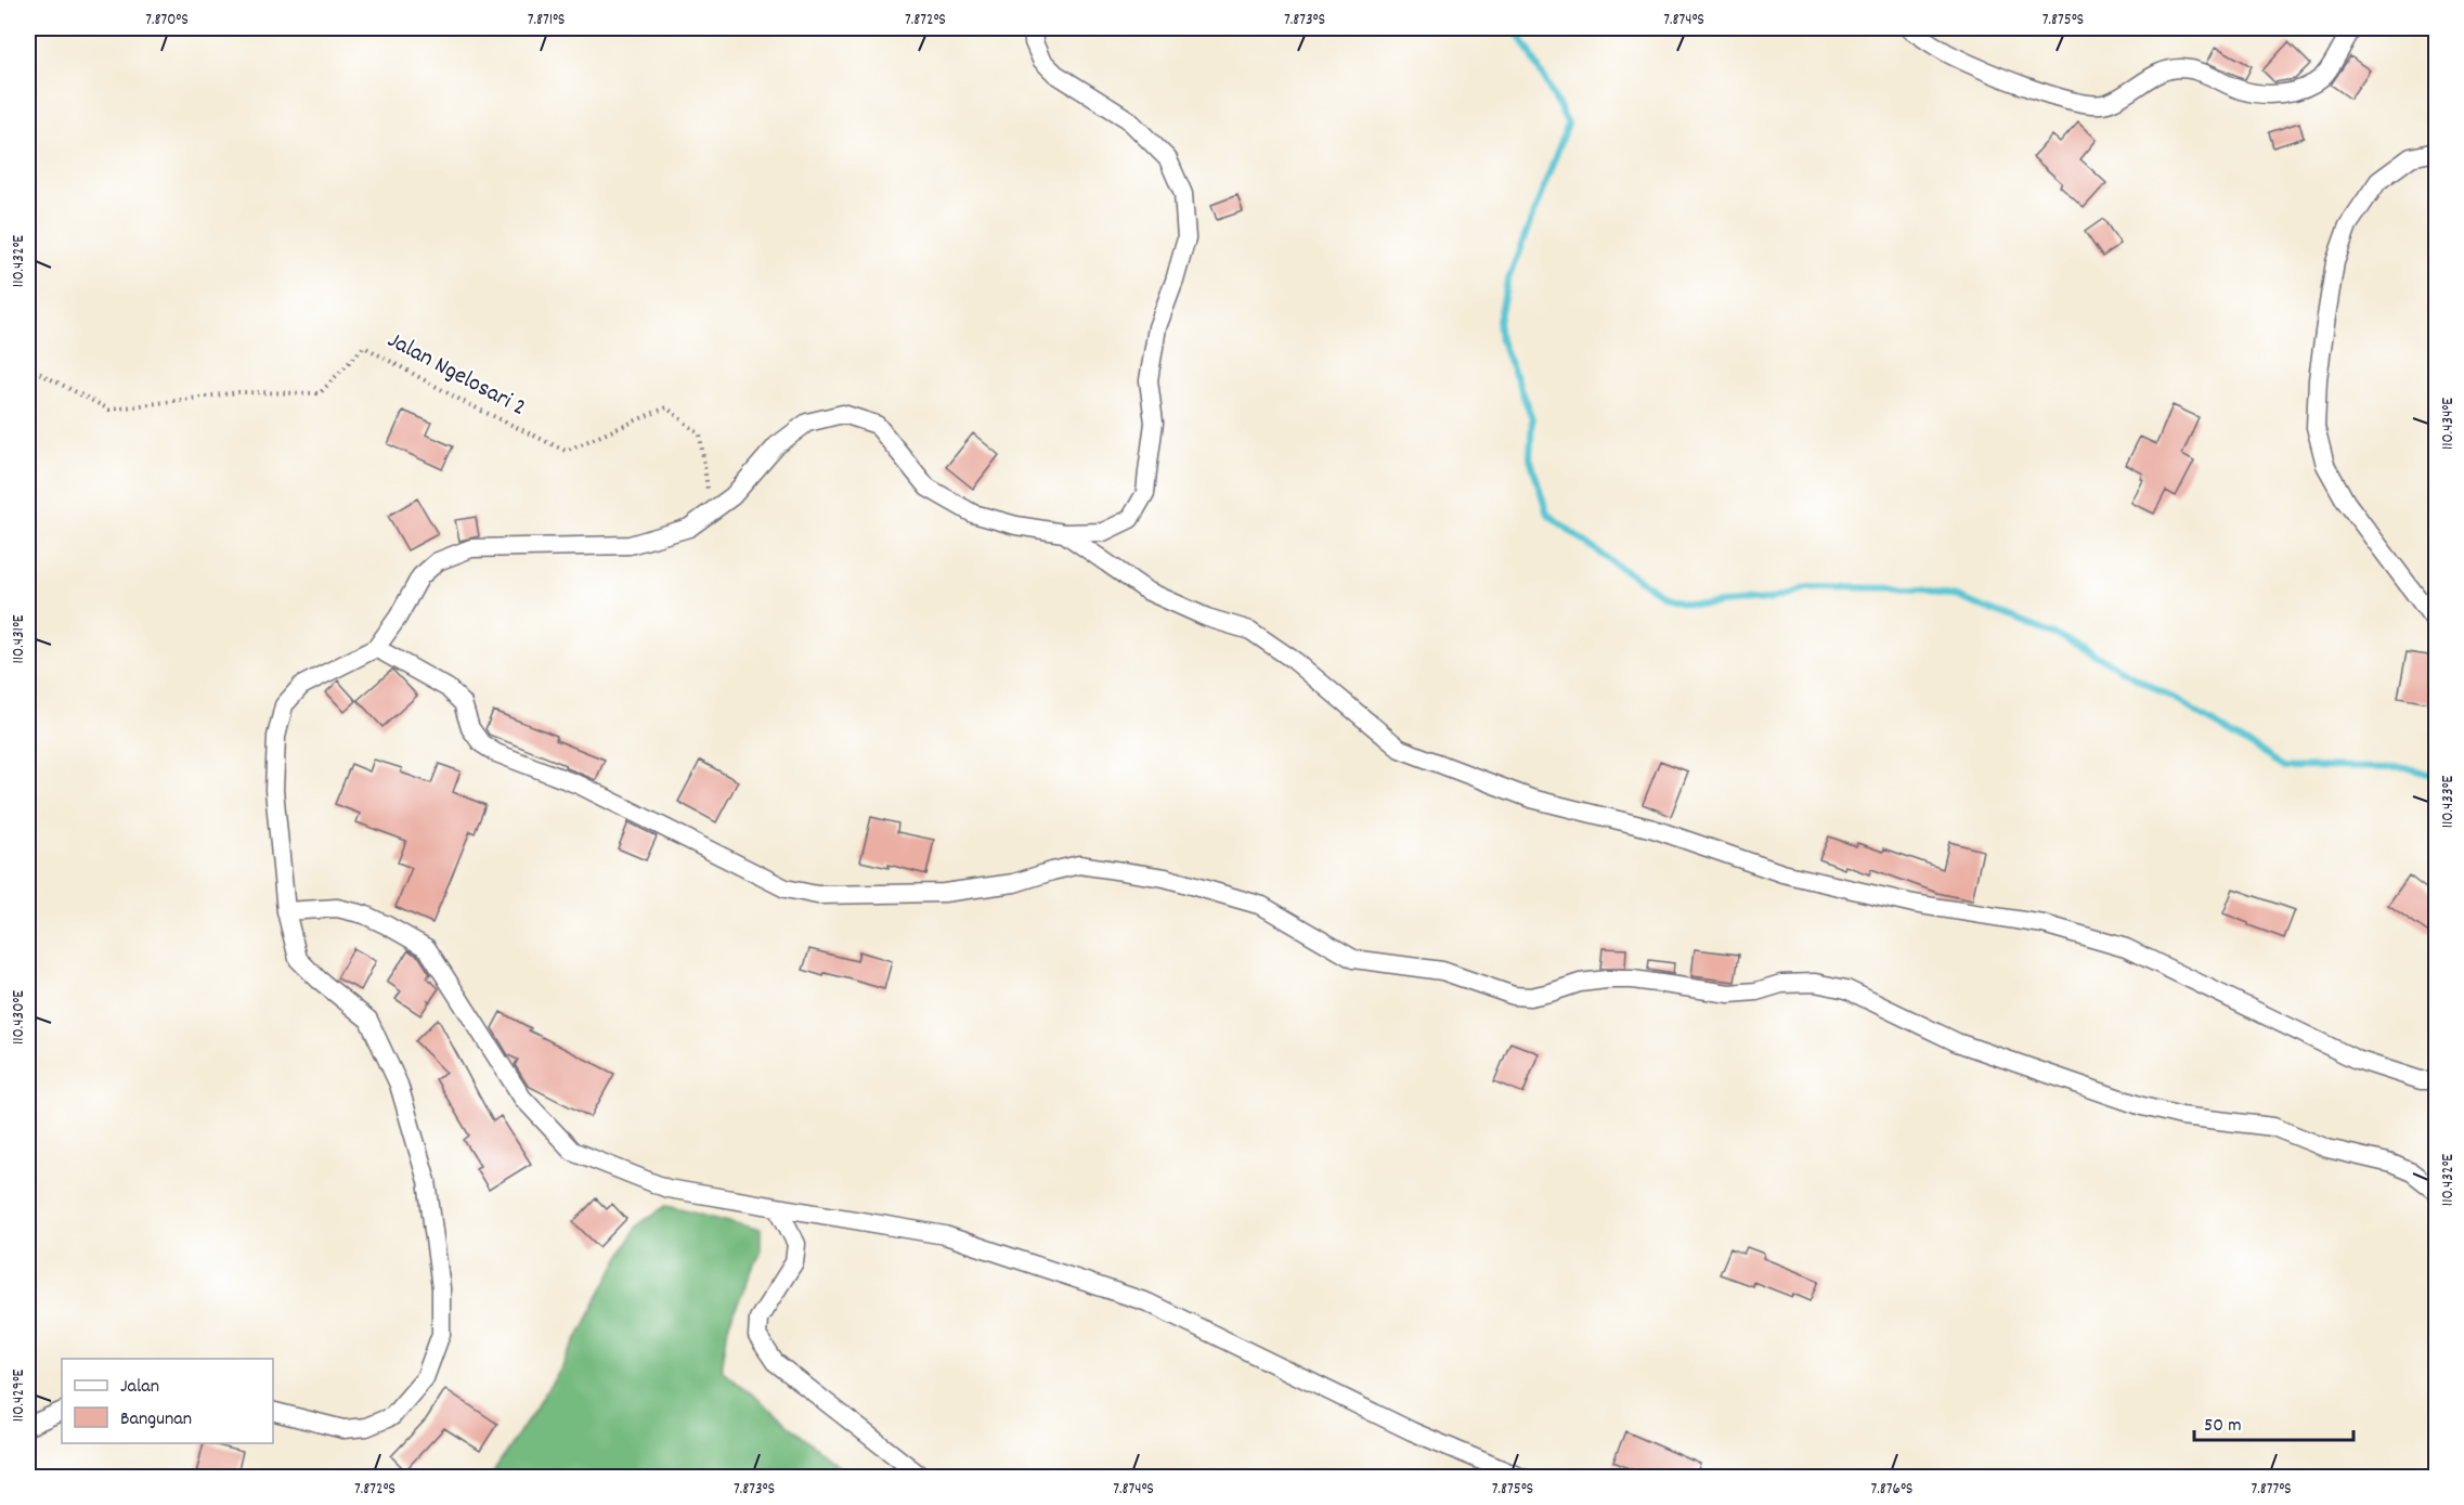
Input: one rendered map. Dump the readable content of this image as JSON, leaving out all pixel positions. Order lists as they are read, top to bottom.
{
  "streets": {
    "path": ["Jalan Ngelosari 2"]
  },
  "legend": ["Jalan", "Bangunan"],
  "scale_bar": "50 m",
  "coordinates": [
    "7.870°S",
    "7.871°S",
    "7.872°S",
    "7.873°S",
    "7.874°S",
    "7.875°S",
    "110.432°E",
    "110.434°E",
    "110.431°E",
    "110.433°E",
    "110.430°E",
    "110.429°E",
    "7.876°S",
    "7.877°S"
  ]
}
